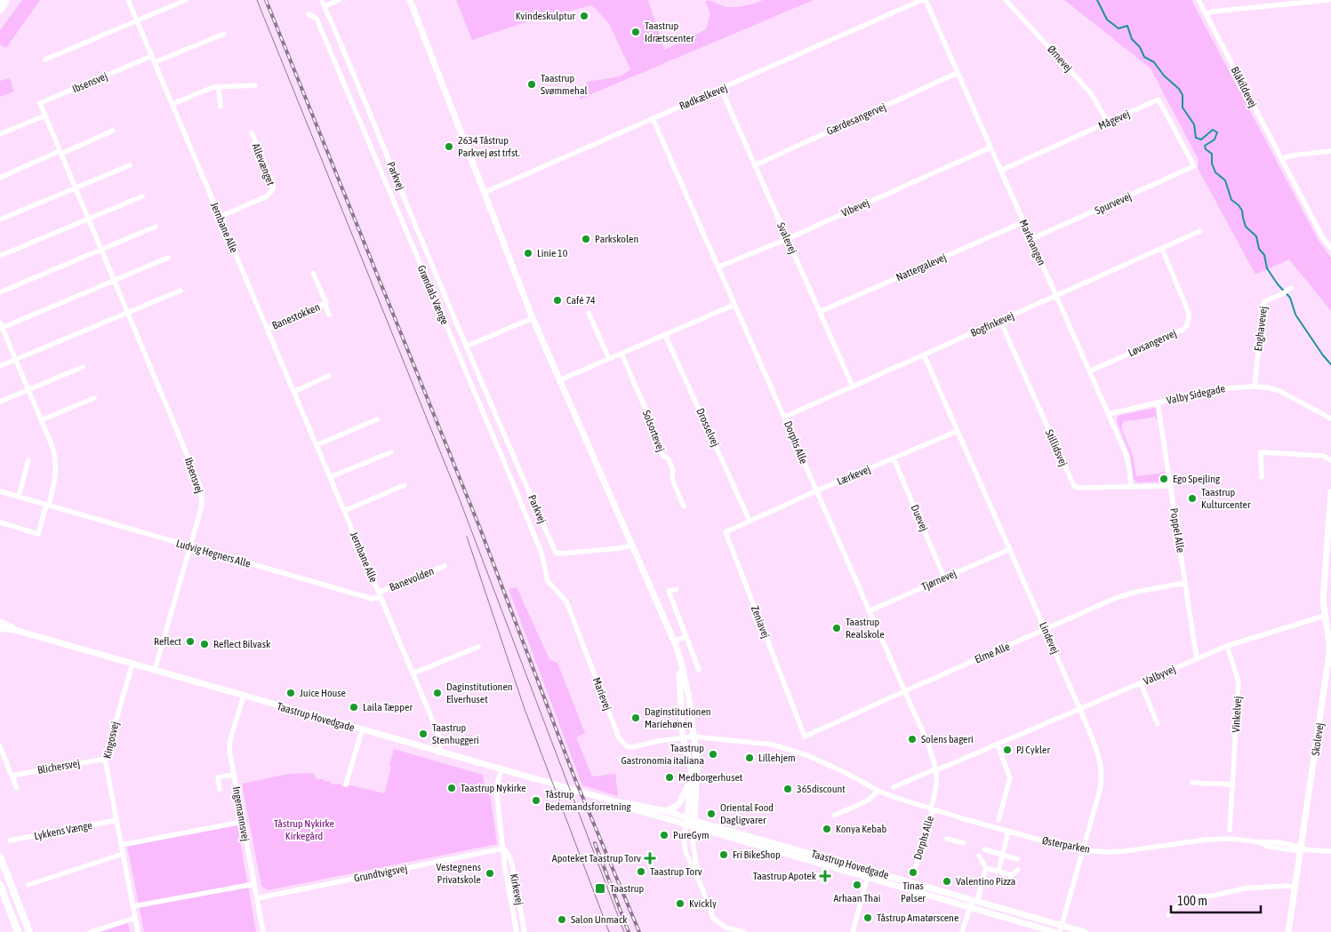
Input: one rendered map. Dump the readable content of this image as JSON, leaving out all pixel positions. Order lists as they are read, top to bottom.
{
  "streets": {
    "street": [
      "Ørnevej",
      "Ibsensvej",
      "Blåkildevej",
      "Rødkælkevej",
      "Gærdesangervej",
      "Mågevej",
      "Allevænget",
      "Parkvej",
      "Spurvevej",
      "Vibevej",
      "Jernbane Alle",
      "Svalevej",
      "Markvangen",
      "Nattergalevej",
      "Grøndals Vænge",
      "Banestokken",
      "Bogfinkevej",
      "Enghavevej",
      "Løvsangervej",
      "Valby Sidegade",
      "Drosselvej",
      "Solsortevej",
      "Dorphs Alle",
      "Stillidsvej",
      "Lærkevej",
      "Duevej",
      "Poppel Alle",
      "Ludvig Hegners Alle",
      "Banevolden",
      "Tjørnevej",
      "Zeniavej",
      "Lindevej",
      "Elme Alle",
      "Valbyvej",
      "Marievej",
      "Vinkelvej",
      "Taastrup Hovedgade",
      "Skolevej",
      "Kingosvej",
      "Blichersvej",
      "Ingemannsvej",
      "Lykkens Vænge",
      "Østerparken",
      "Grundtvigsvej",
      "Kirkevej"
    ]
  },
  "crossings": [
    ["Ørnevej", "Mågevej"],
    ["Ibsensvej", "Jernbane Alle"],
    ["Ibsensvej", "Ludvig Hegners Alle"],
    ["Ibsensvej", "Taastrup Hovedgade"],
    ["Rødkælkevej", "Svalevej"],
    ["Rødkælkevej", "Dorphs Alle"],
    ["Gærdesangervej", "Svalevej"],
    ["Gærdesangervej", "Markvangen"],
    ["Mågevej", "Spurvevej"],
    ["Mågevej", "Markvangen"],
    ["Allevænget", "Jernbane Alle"],
    ["Spurvevej", "Markvangen"],
    ["Vibevej", "Svalevej"],
    ["Vibevej", "Markvangen"],
    ["Vibevej", "Dorphs Alle"],
    ["Jernbane Alle", "Banestokken"],
    ["Jernbane Alle", "Ludvig Hegners Alle"],
    ["Jernbane Alle", "Banevolden"],
    ["Jernbane Alle", "Taastrup Hovedgade"],
    ["Svalevej", "Nattergalevej"],
    ["Svalevej", "Bogfinkevej"],
    ["Markvangen", "Nattergalevej"],
    ["Markvangen", "Bogfinkevej"],
    ["Markvangen", "Løvsangervej"],
    ["Markvangen", "Valby Sidegade"],
    ["Markvangen", "Stillidsvej"],
    ["Grøndals Vænge", "Marievej"],
    ["Bogfinkevej", "Løvsangervej"],
    ["Bogfinkevej", "Dorphs Alle"],
    ["Bogfinkevej", "Stillidsvej"],
    ["Bogfinkevej", "Lindevej"],
    ["Enghavevej", "Valby Sidegade"],
    ["Valby Sidegade", "Poppel Alle"],
    ["Drosselvej", "Lærkevej"],
    ["Drosselvej", "Zeniavej"],
    ["Dorphs Alle", "Lærkevej"],
    ["Dorphs Alle", "Tjørnevej"],
    ["Dorphs Alle", "Elme Alle"],
    ["Dorphs Alle", "Valbyvej"],
    ["Dorphs Alle", "Østerparken"],
    ["Stillidsvej", "Poppel Alle"],
    ["Lærkevej", "Duevej"],
    ["Lærkevej", "Zeniavej"],
    ["Lærkevej", "Lindevej"],
    ["Duevej", "Tjørnevej"],
    ["Poppel Alle", "Elme Alle"],
    ["Poppel Alle", "Valbyvej"],
    ["Ludvig Hegners Alle", "Banevolden"],
    ["Tjørnevej", "Lindevej"],
    ["Zeniavej", "Elme Alle"],
    ["Lindevej", "Elme Alle"],
    ["Lindevej", "Valbyvej"],
    ["Lindevej", "Taastrup Hovedgade"],
    ["Lindevej", "Østerparken"],
    ["Valbyvej", "Vinkelvej"],
    ["Valbyvej", "Skolevej"],
    ["Marievej", "Østerparken"],
    ["Taastrup Hovedgade", "Kingosvej"],
    ["Taastrup Hovedgade", "Ingemannsvej"],
    ["Taastrup Hovedgade", "Kirkevej"],
    ["Skolevej", "Østerparken"],
    ["Kingosvej", "Blichersvej"],
    ["Kingosvej", "Lykkens Vænge"],
    ["Ingemannsvej", "Grundtvigsvej"],
    ["Grundtvigsvej", "Kirkevej"]
  ],
  "parks": ["Tåstrup Nykirke Kirkegård"],
  "places": {
    "other": [
      "Kvindeskulptur",
      "Taastrup Idrætscenter",
      "Taastrup Svømmehal",
      "2634 Tåstrup Parkvej øst trfst.",
      "Parkskolen",
      "Linie 10",
      "Café 74",
      "Ego Spejling",
      "Taastrup Kulturcenter",
      "Taastrup Realskole",
      "Reflect",
      "Reflect Bilvask",
      "Juice House",
      "Daginstitutionen Elverhuset",
      "Laila Tæpper",
      "Daginstitutionen Mariehønen",
      "Taastrup Stenhuggeri",
      "Solens bageri",
      "PJ Cykler",
      "Taastrup Gastronomia italiana",
      "Lillehjem",
      "Medborgerhuset",
      "Taastrup Nykirke",
      "365discount",
      "Tåstrup Bedemandsforretning",
      "Oriental Food Dagligvarer",
      "Konya Kebab",
      "PureGym",
      "Fri BikeShop",
      "Taastrup Torv",
      "Tinas Pølser",
      "Vestegnens Privatskole",
      "Valentino Pizza",
      "Arhaan Thai",
      "Kvickly",
      "Tåstrup Amatørscene",
      "Salon Unmack"
    ],
    "health": ["Apoteket Taastrup Torv", "Taastrup Apotek"],
    "transit": ["Taastrup"]
  },
  "scale_bar": "100 m"
}
